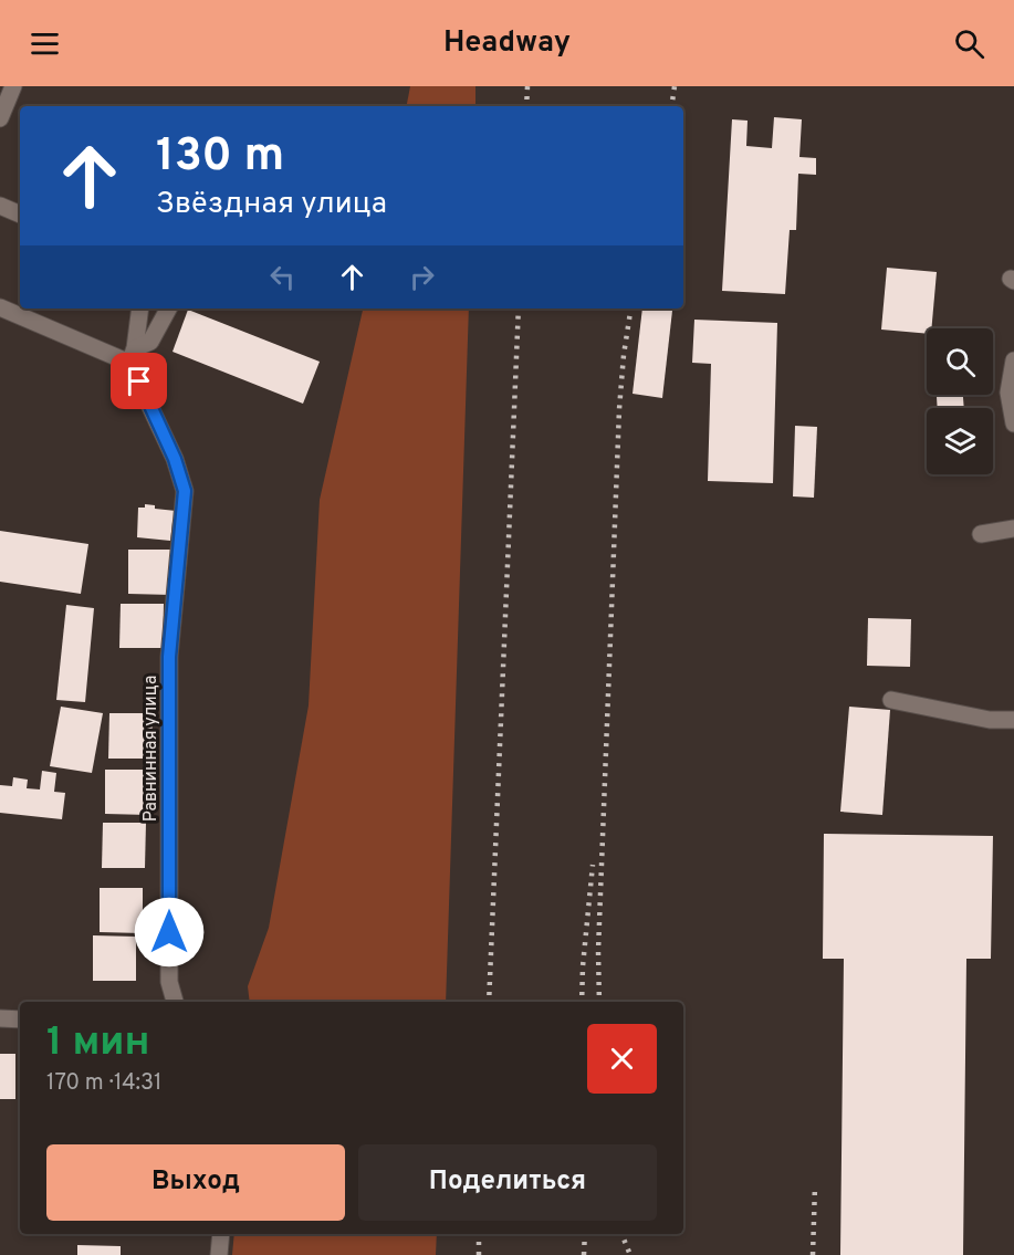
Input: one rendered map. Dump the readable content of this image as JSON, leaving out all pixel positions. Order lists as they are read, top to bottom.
{
  "streets": {
    "street": ["Равнинная улица"]
  },
  "page": {
    "header": "Headway",
    "turn": ["130 m", "Звёздная улица"],
    "heading": ["1 мин", "170 m · 14:31"],
    "buttons": ["Выход", "Поделиться"]
  }
}
